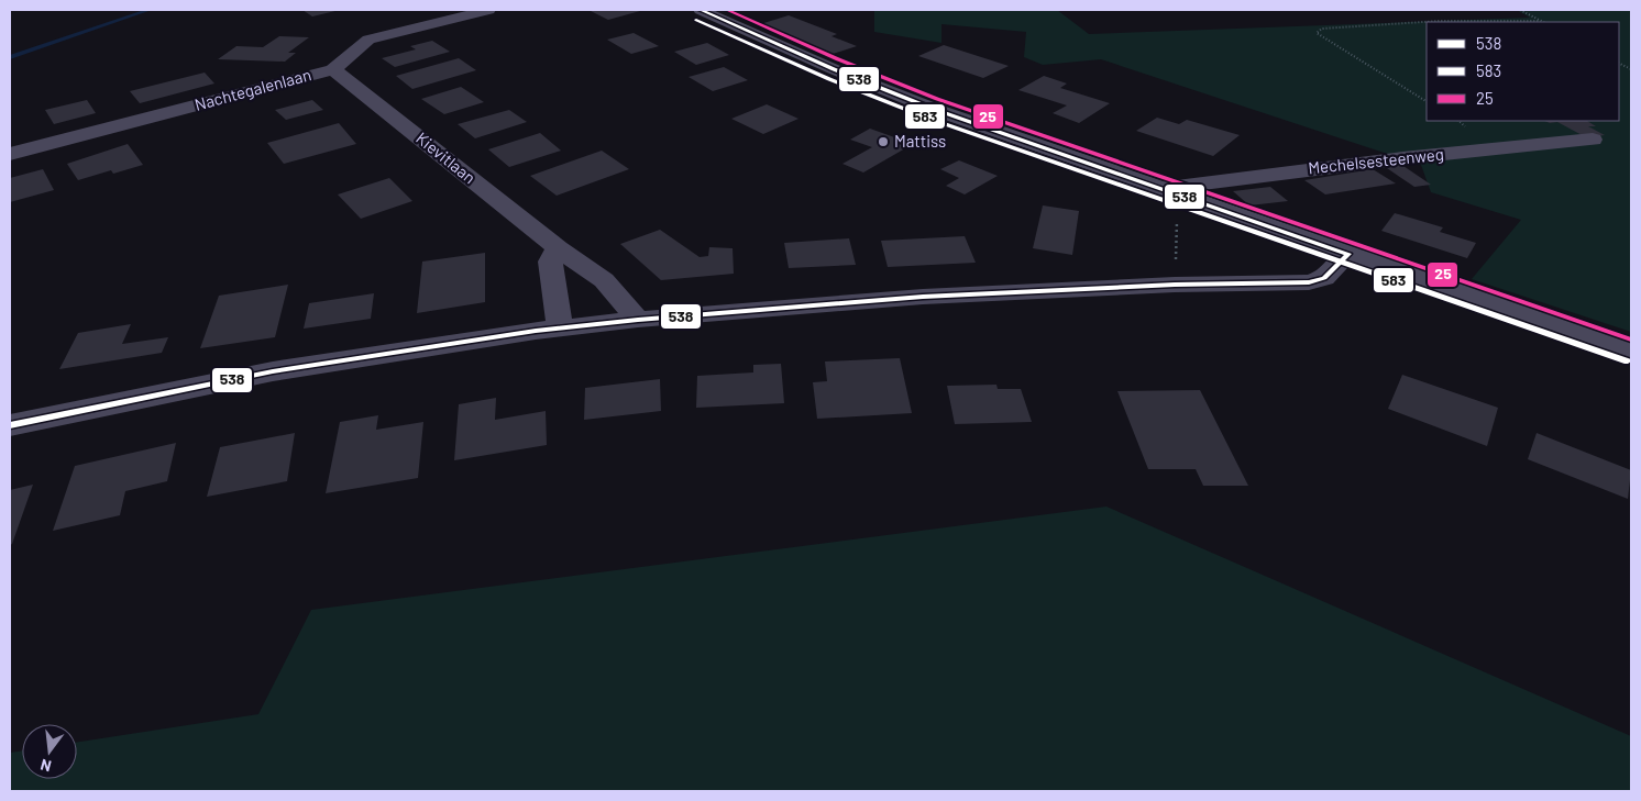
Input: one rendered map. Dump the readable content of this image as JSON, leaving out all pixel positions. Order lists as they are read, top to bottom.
{
  "streets": {
    "street": ["Nachtegalenlaan", "Kievitlaan", "Mechelsesteenweg"]
  },
  "crossings": [
    ["Nachtegalenlaan", "Kievitlaan"]
  ],
  "places": ["Mattiss"],
  "lines": ["transit line 538", "transit line 25", "transit line 583"],
  "legend": ["538", "583", "25"],
  "north": "bottom"
}
